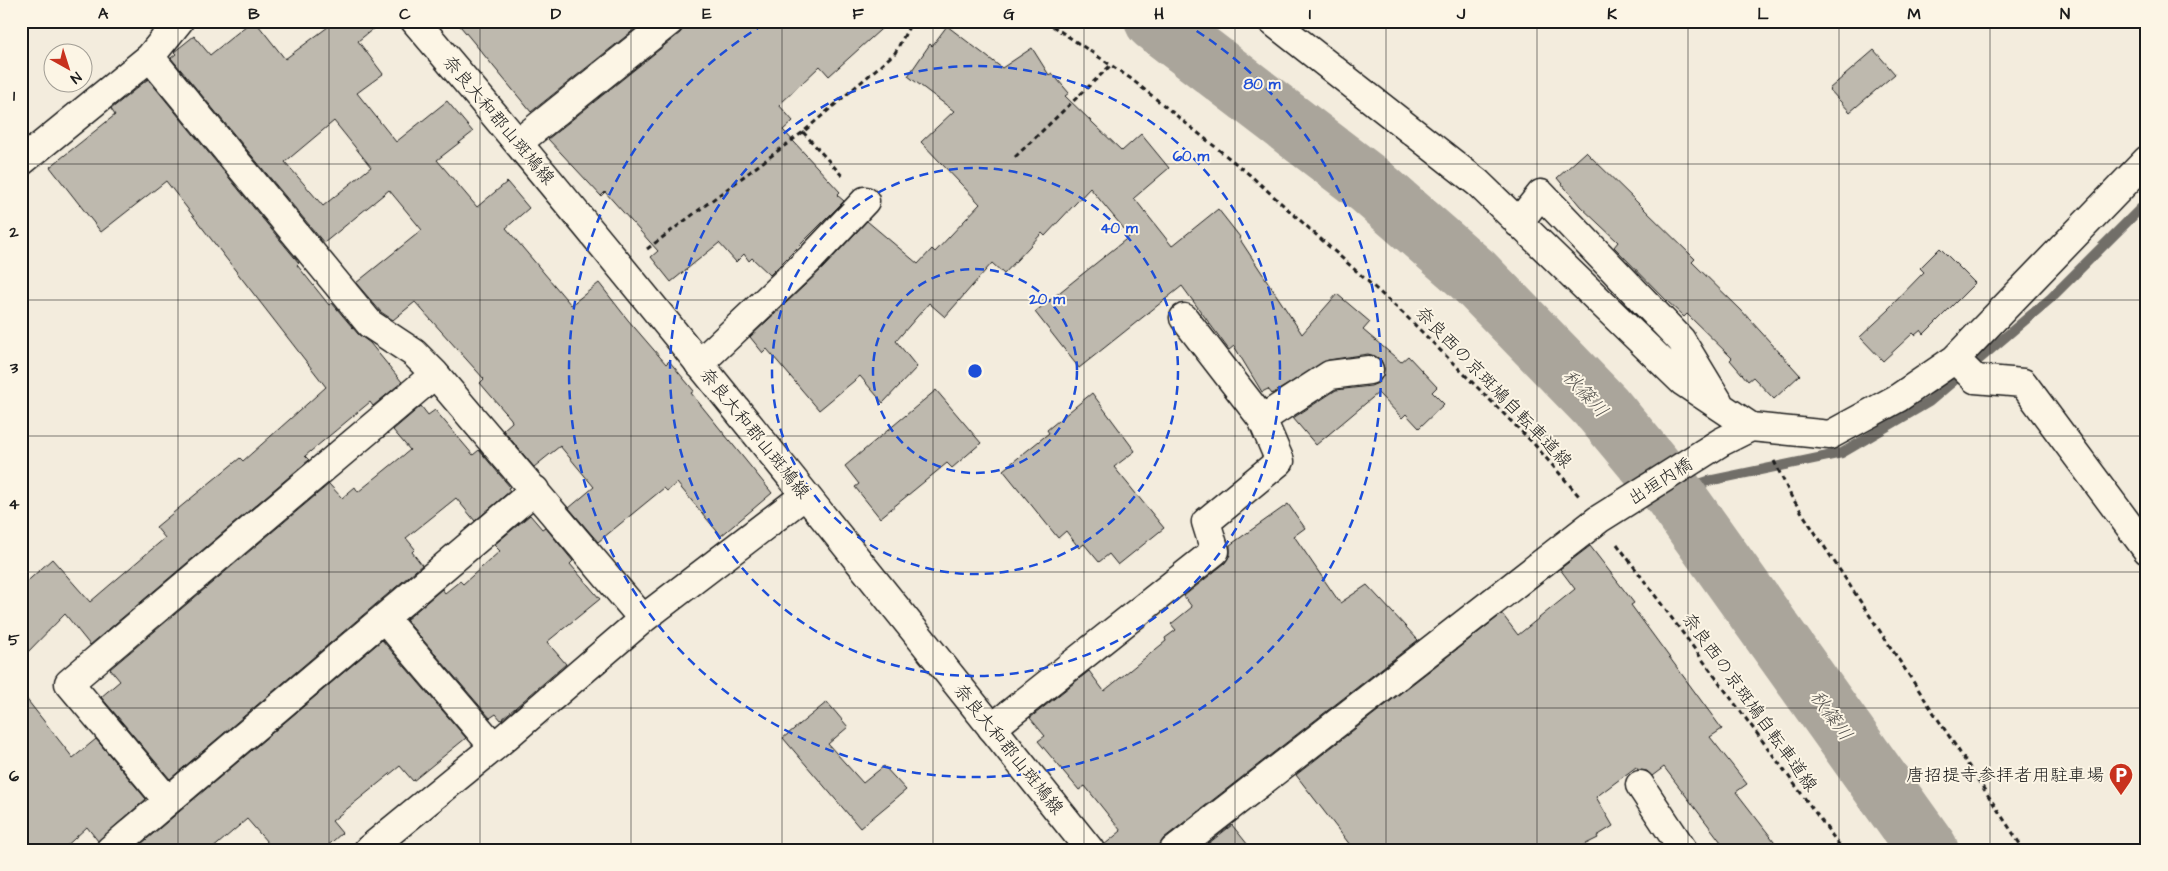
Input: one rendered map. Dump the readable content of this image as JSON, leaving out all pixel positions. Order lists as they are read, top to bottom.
{
  "streets": {
    "street": ["奈良大和郡山斑鳩線", "出垣内橋"],
    "path": ["奈良西の京斑鳩自転車道線"]
  },
  "crossings": [
    ["奈良西の京斑鳩自転車道線", "出垣内橋"]
  ],
  "water": ["秋篠川"],
  "places": {
    "parking": ["唐招提寺参拝者用駐車場"]
  },
  "north": "bottom right",
  "grid": {
    "columns": [
      "A",
      "B",
      "C",
      "D",
      "E",
      "F",
      "G",
      "H",
      "I",
      "J",
      "K",
      "L",
      "M",
      "N"
    ],
    "rows": [
      "1",
      "2",
      "3",
      "4",
      "5",
      "6"
    ]
  },
  "rings": [
    "80 m",
    "60 m",
    "40 m",
    "20 m"
  ]
}
